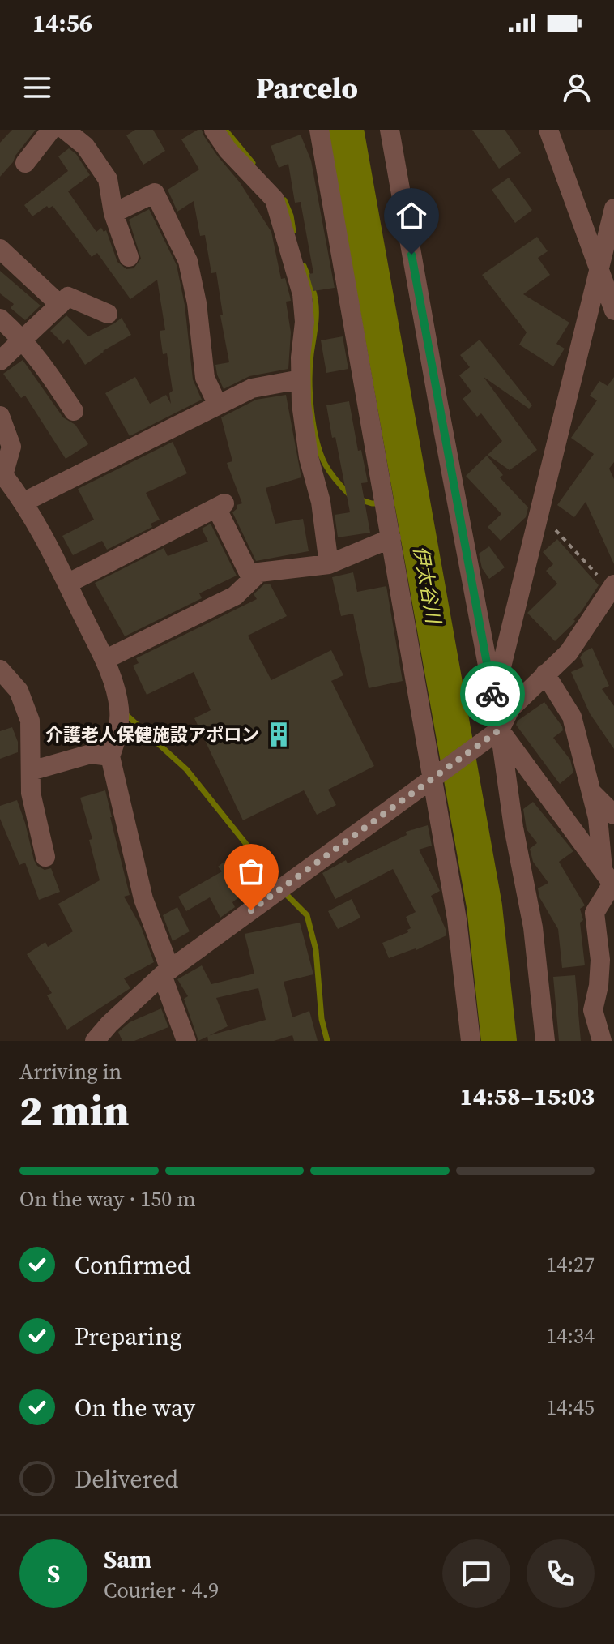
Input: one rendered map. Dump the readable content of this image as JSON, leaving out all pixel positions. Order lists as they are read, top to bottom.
{
  "water": ["伊太谷川"],
  "places": {
    "building": ["介護老人保健施設アポロン"]
  },
  "page": {
    "status": "14:56",
    "header": "Parcelo",
    "heading": ["2 min", "Arriving in", "14:58–15:03"],
    "panel": ["Sam", "Courier · 4.9"],
    "bar": "On the way · 150 m",
    "list": [
      ["Confirmed", "14:27"],
      ["Preparing", "14:34"],
      ["On the way", "14:45"],
      "Delivered"
    ],
    "round": "S"
  }
}
